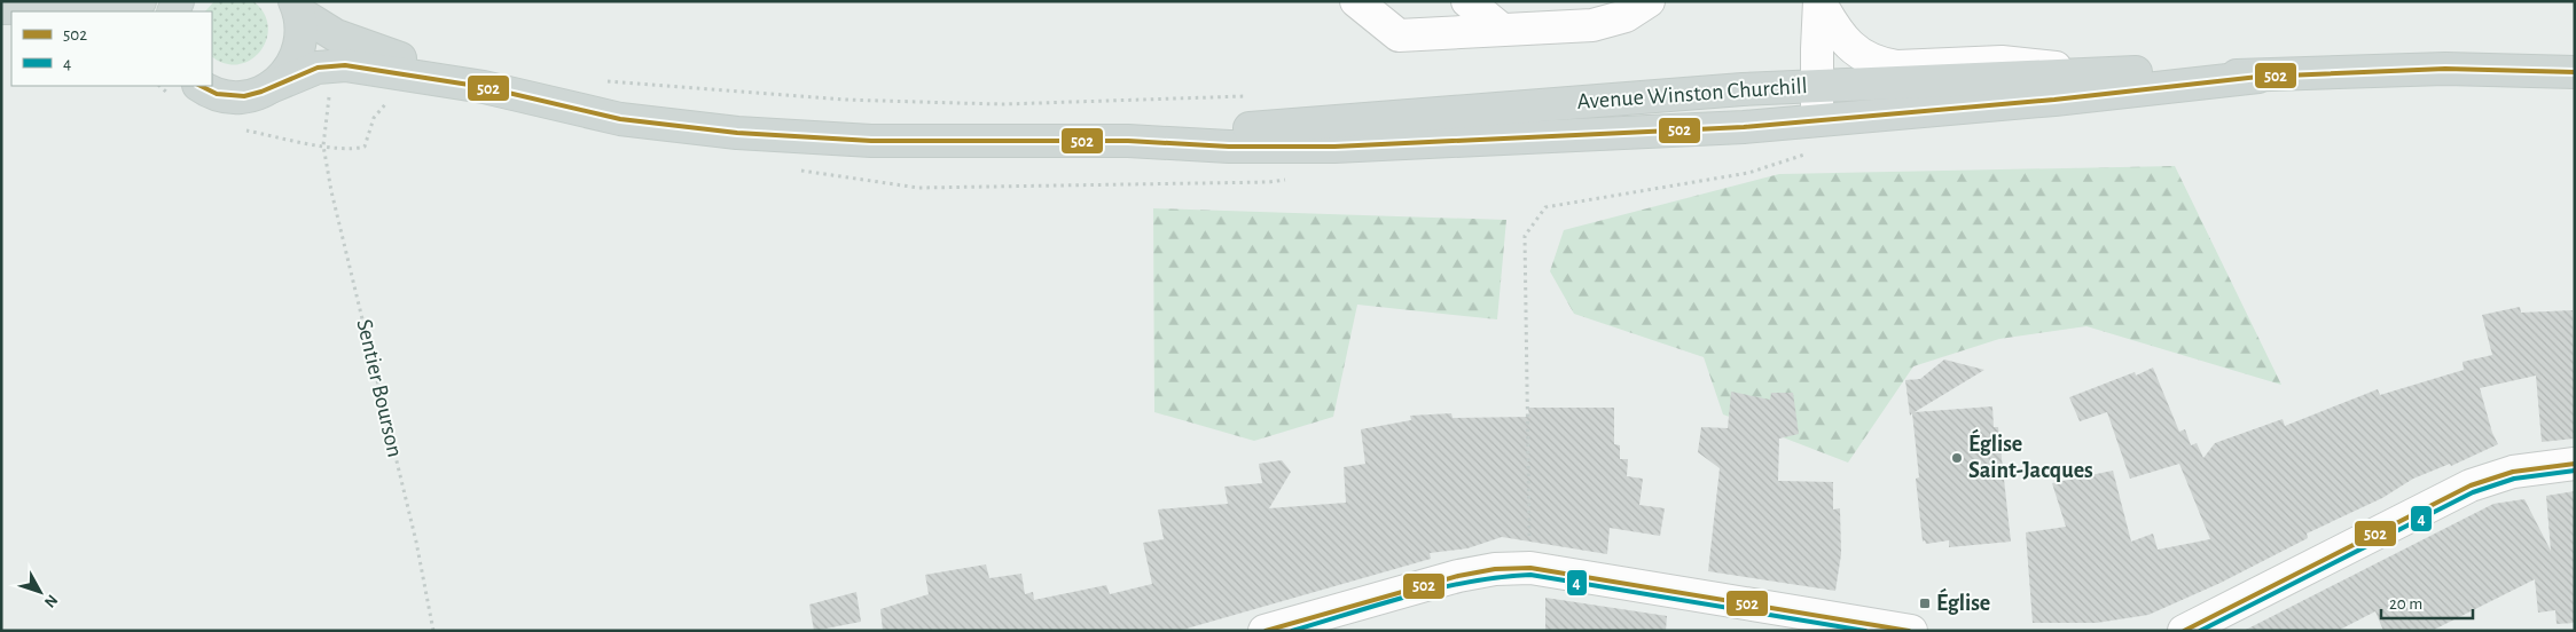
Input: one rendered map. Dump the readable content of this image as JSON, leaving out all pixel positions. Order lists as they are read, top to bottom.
{
  "streets": {
    "main road": ["Avenue Winston Churchill"],
    "path": ["Sentier Bourson"]
  },
  "places": {
    "other": ["Église Saint-Jacques"],
    "transit": ["Église"]
  },
  "lines": ["transit line 502", "transit line 4"],
  "legend": ["502", "4"],
  "scale_bar": "20 m",
  "north": "bottom right"
}
